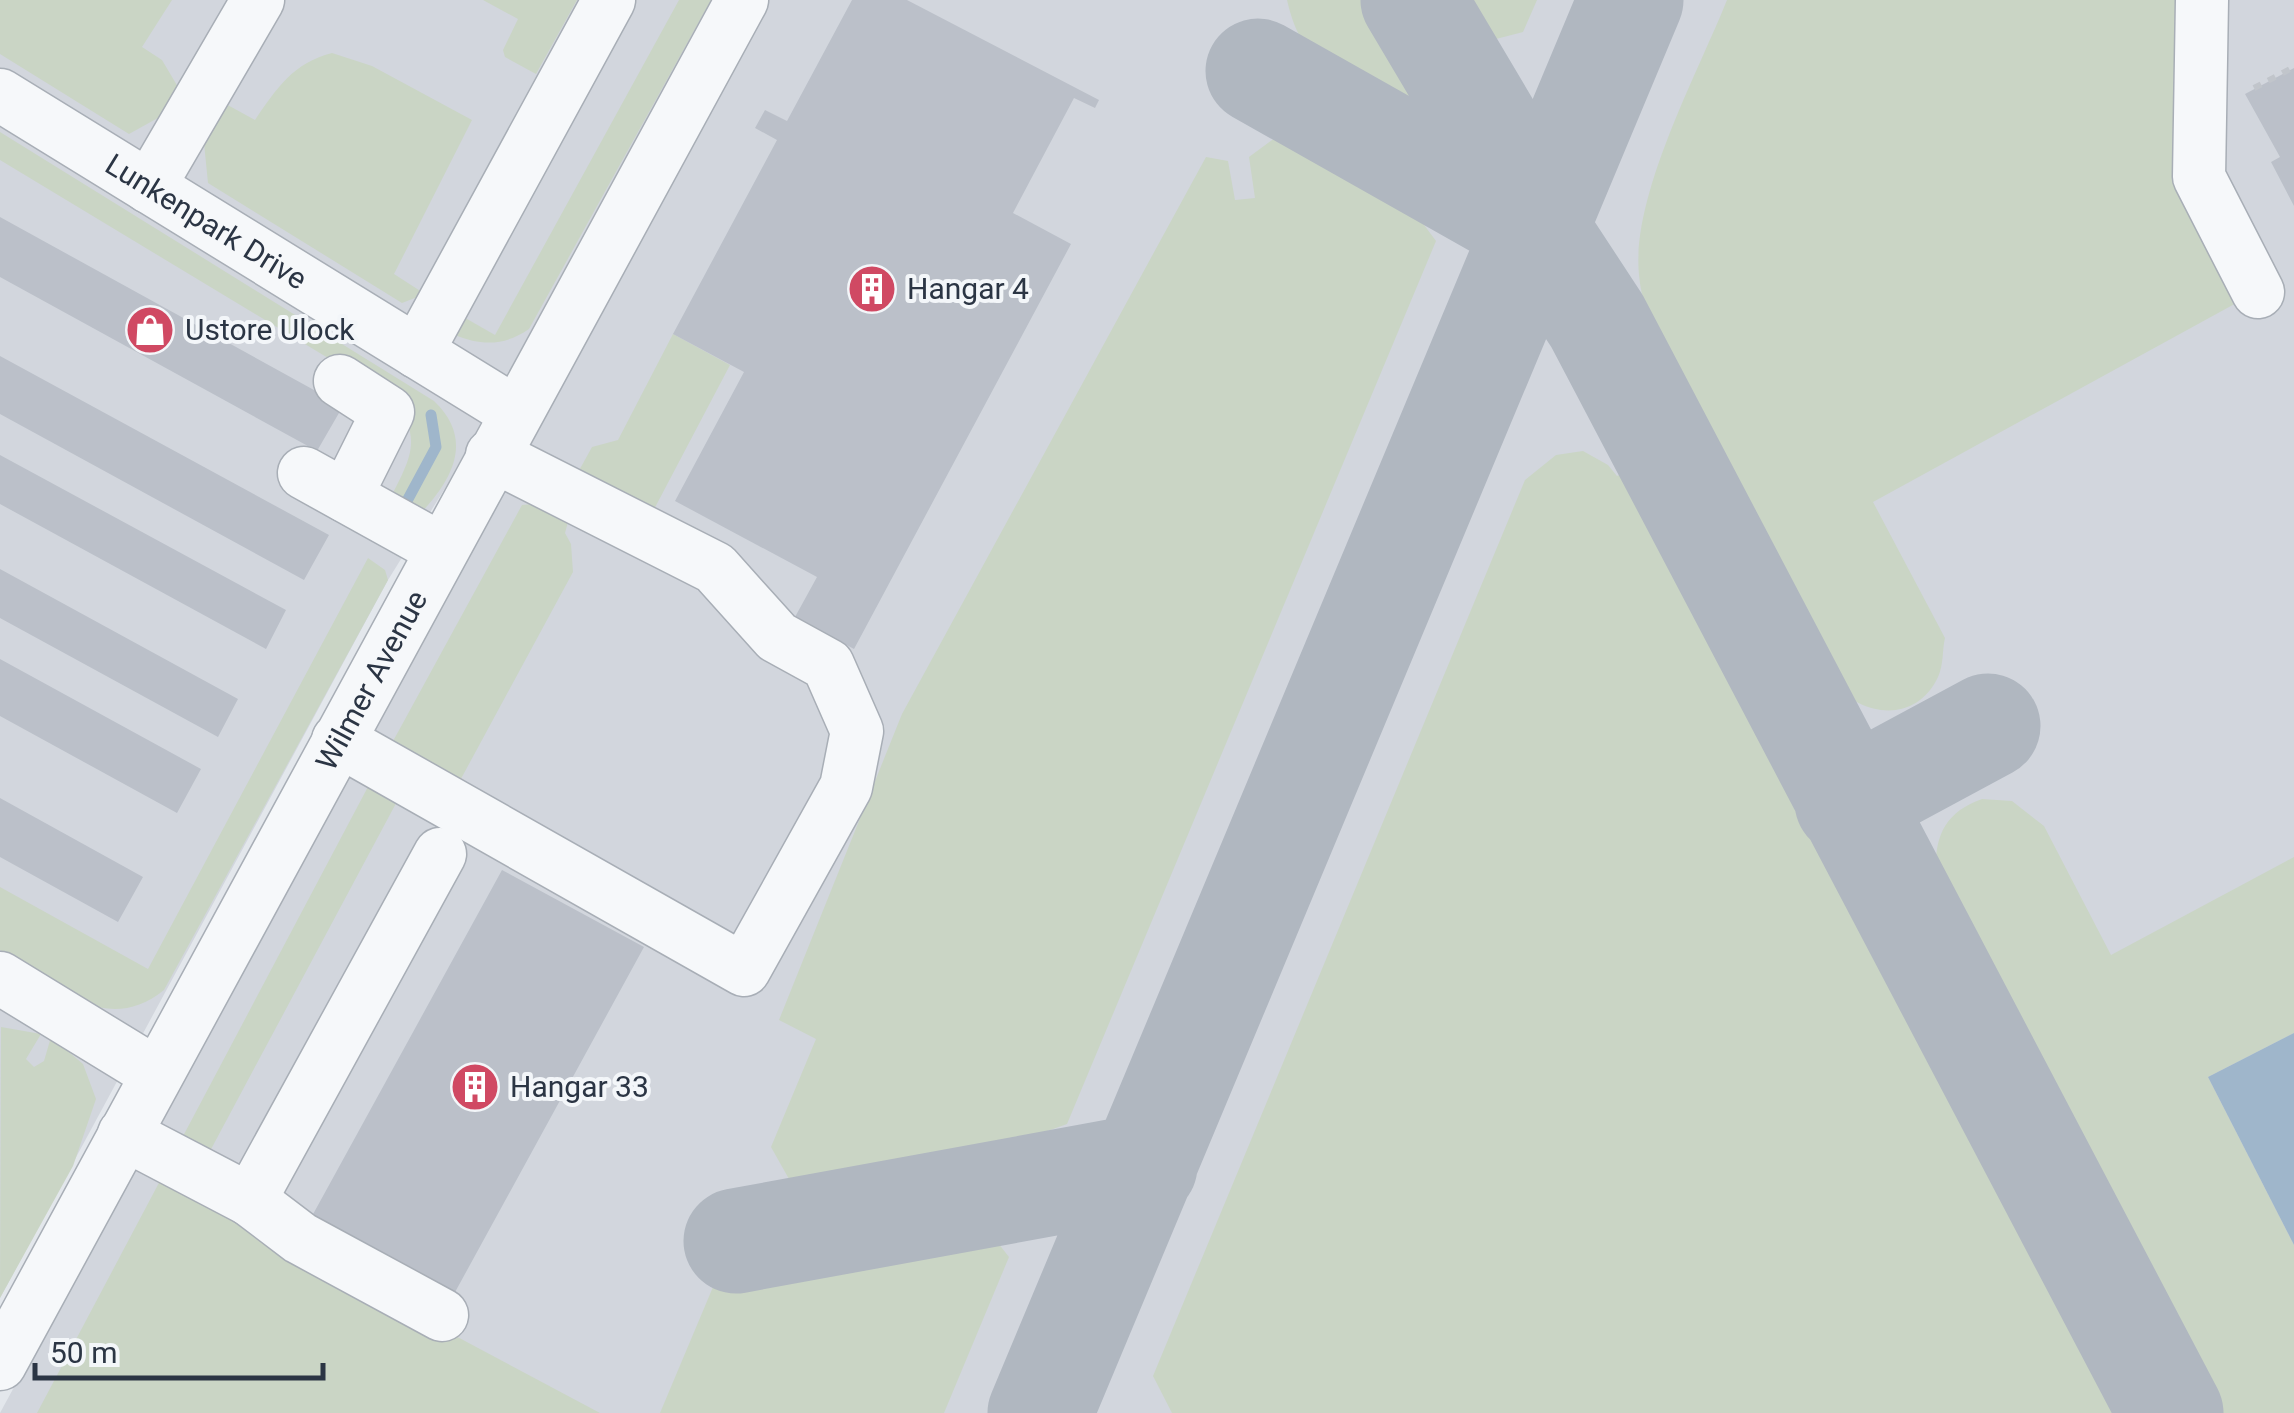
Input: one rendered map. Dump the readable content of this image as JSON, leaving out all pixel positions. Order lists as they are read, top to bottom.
{
  "streets": {
    "street": ["Lunkenpark Drive", "Wilmer Avenue"]
  },
  "crossings": [
    ["Lunkenpark Drive", "Wilmer Avenue"]
  ],
  "places": {
    "building": ["Hangar 4", "Hangar 33"],
    "shop": ["Ustore Ulock"]
  },
  "scale_bar": "50 m"
}
